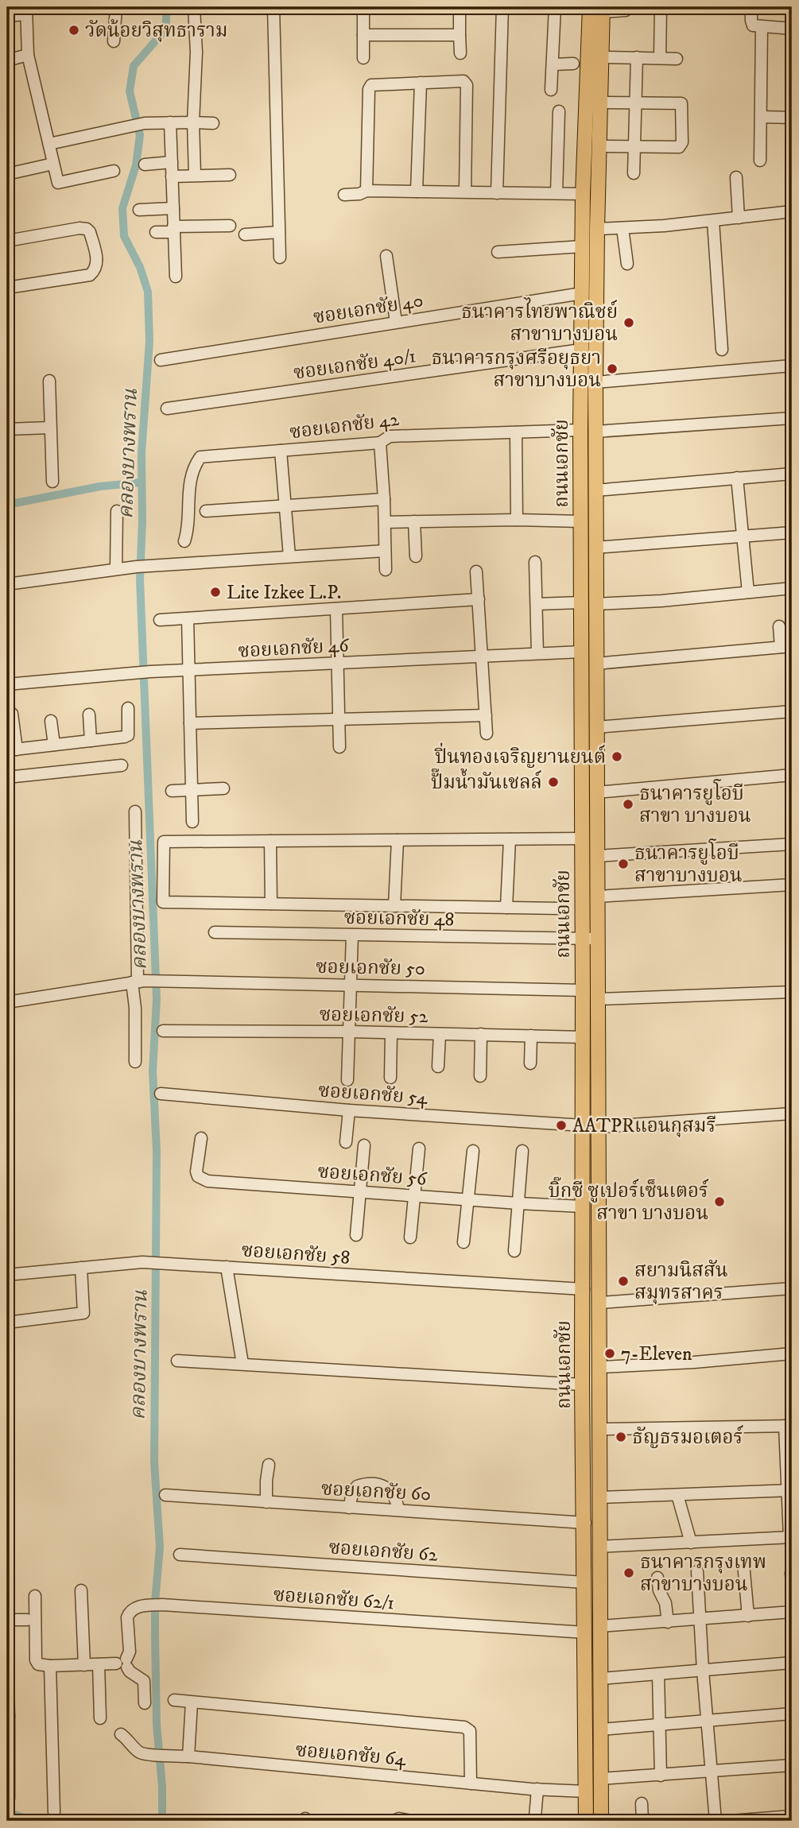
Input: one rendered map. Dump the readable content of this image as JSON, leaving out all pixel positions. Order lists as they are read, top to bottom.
{
  "streets": {
    "main road": ["ถนนเอกชัย"],
    "street": [
      "ซอยเอกชัย 40",
      "ซอยเอกชัย 40/1",
      "ซอยเอกชัย 42",
      "ซอยเอกชัย 46",
      "ซอยเอกชัย 48",
      "ซอยเอกชัย 50",
      "ซอยเอกชัย 52",
      "ซอยเอกชัย 54",
      "ซอยเอกชัย 56",
      "ซอยเอกชัย 58",
      "ซอยเอกชัย 60",
      "ซอยเอกชัย 62",
      "ซอยเอกชัย 62/1",
      "ซอยเอกชัย 64"
    ]
  },
  "crossings": [
    ["ซอยเอกชัย 40", "ถนนเอกชัย"],
    ["ซอยเอกชัย 40/1", "ถนนเอกชัย"],
    ["ซอยเอกชัย 42", "ถนนเอกชัย"],
    ["ถนนเอกชัย", "ซอยเอกชัย 46"],
    ["ถนนเอกชัย", "ซอยเอกชัย 48"],
    ["ถนนเอกชัย", "ซอยเอกชัย 50"],
    ["ถนนเอกชัย", "ซอยเอกชัย 52"],
    ["ถนนเอกชัย", "ซอยเอกชัย 54"],
    ["ถนนเอกชัย", "ซอยเอกชัย 56"],
    ["ถนนเอกชัย", "ซอยเอกชัย 58"],
    ["ถนนเอกชัย", "ซอยเอกชัย 60"],
    ["ถนนเอกชัย", "ซอยเอกชัย 62"],
    ["ถนนเอกชัย", "ซอยเอกชัย 62/1"],
    ["ถนนเอกชัย", "ซอยเอกชัย 64"]
  ],
  "water": ["คลองบางพราน"],
  "places": [
    "วัดน้อยวิสุทธาราม",
    "ธนาคารไทยพาณิชย์ สาขาบางบอน",
    "ธนาคารกรุงศรีอยุธยา สาขาบางบอน",
    "Lite Izkee L.P.",
    "ปิ่นทองเจริญยานยนต์",
    "ปั๊มน้ำมันเชลล์",
    "ธนาคารยูโอบี สาขา บางบอน",
    "ธนาคารยูโอบี สาขาบางบอน",
    "AATPRแอนกุสมรี",
    "บิ๊กซี ซูเปอร์เซ็นเตอร์ สาขา บางบอน",
    "สยามนิสสัน สมุทรสาคร",
    "7-Eleven",
    "ธัญธรมอเตอร์",
    "ธนาคารกรุงเทพ สาขาบางบอน"
  ]
}
